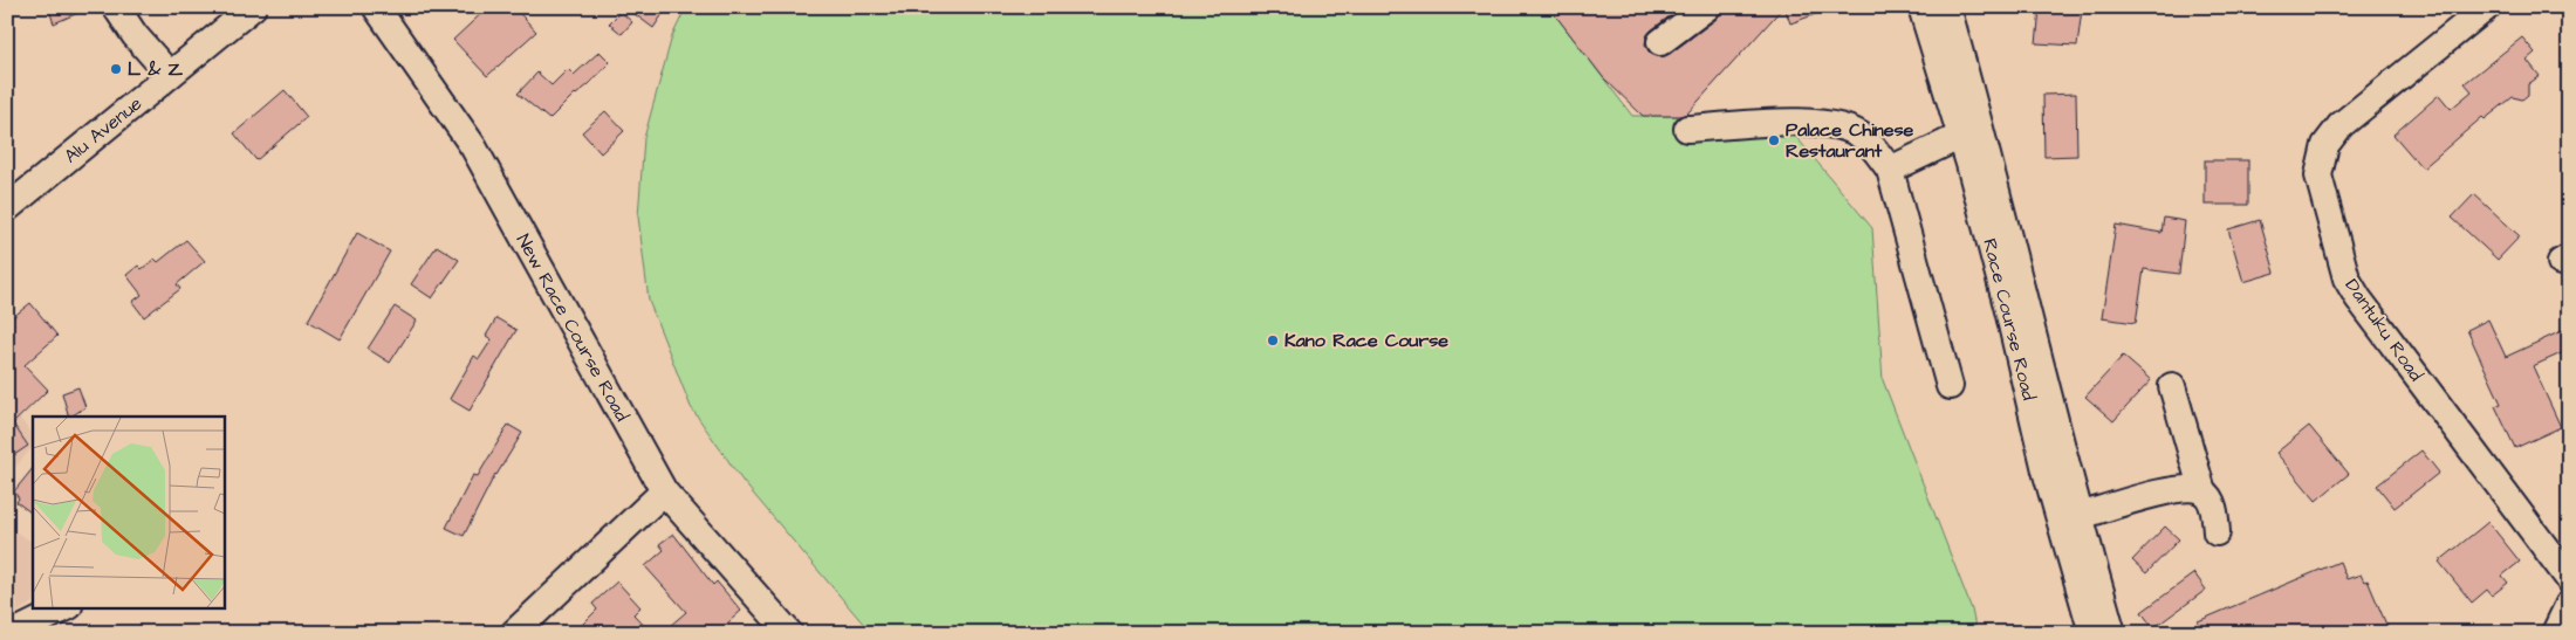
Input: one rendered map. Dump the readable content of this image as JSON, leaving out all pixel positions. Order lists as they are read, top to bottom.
{
  "streets": {
    "street": [
      "Alu Avenue",
      "Race Course Road",
      "New Race Course Road",
      "Dantuku Road"
    ]
  },
  "places": ["L & Z", "Palace Chinese Restaurant", "Kano Race Course"]
}
